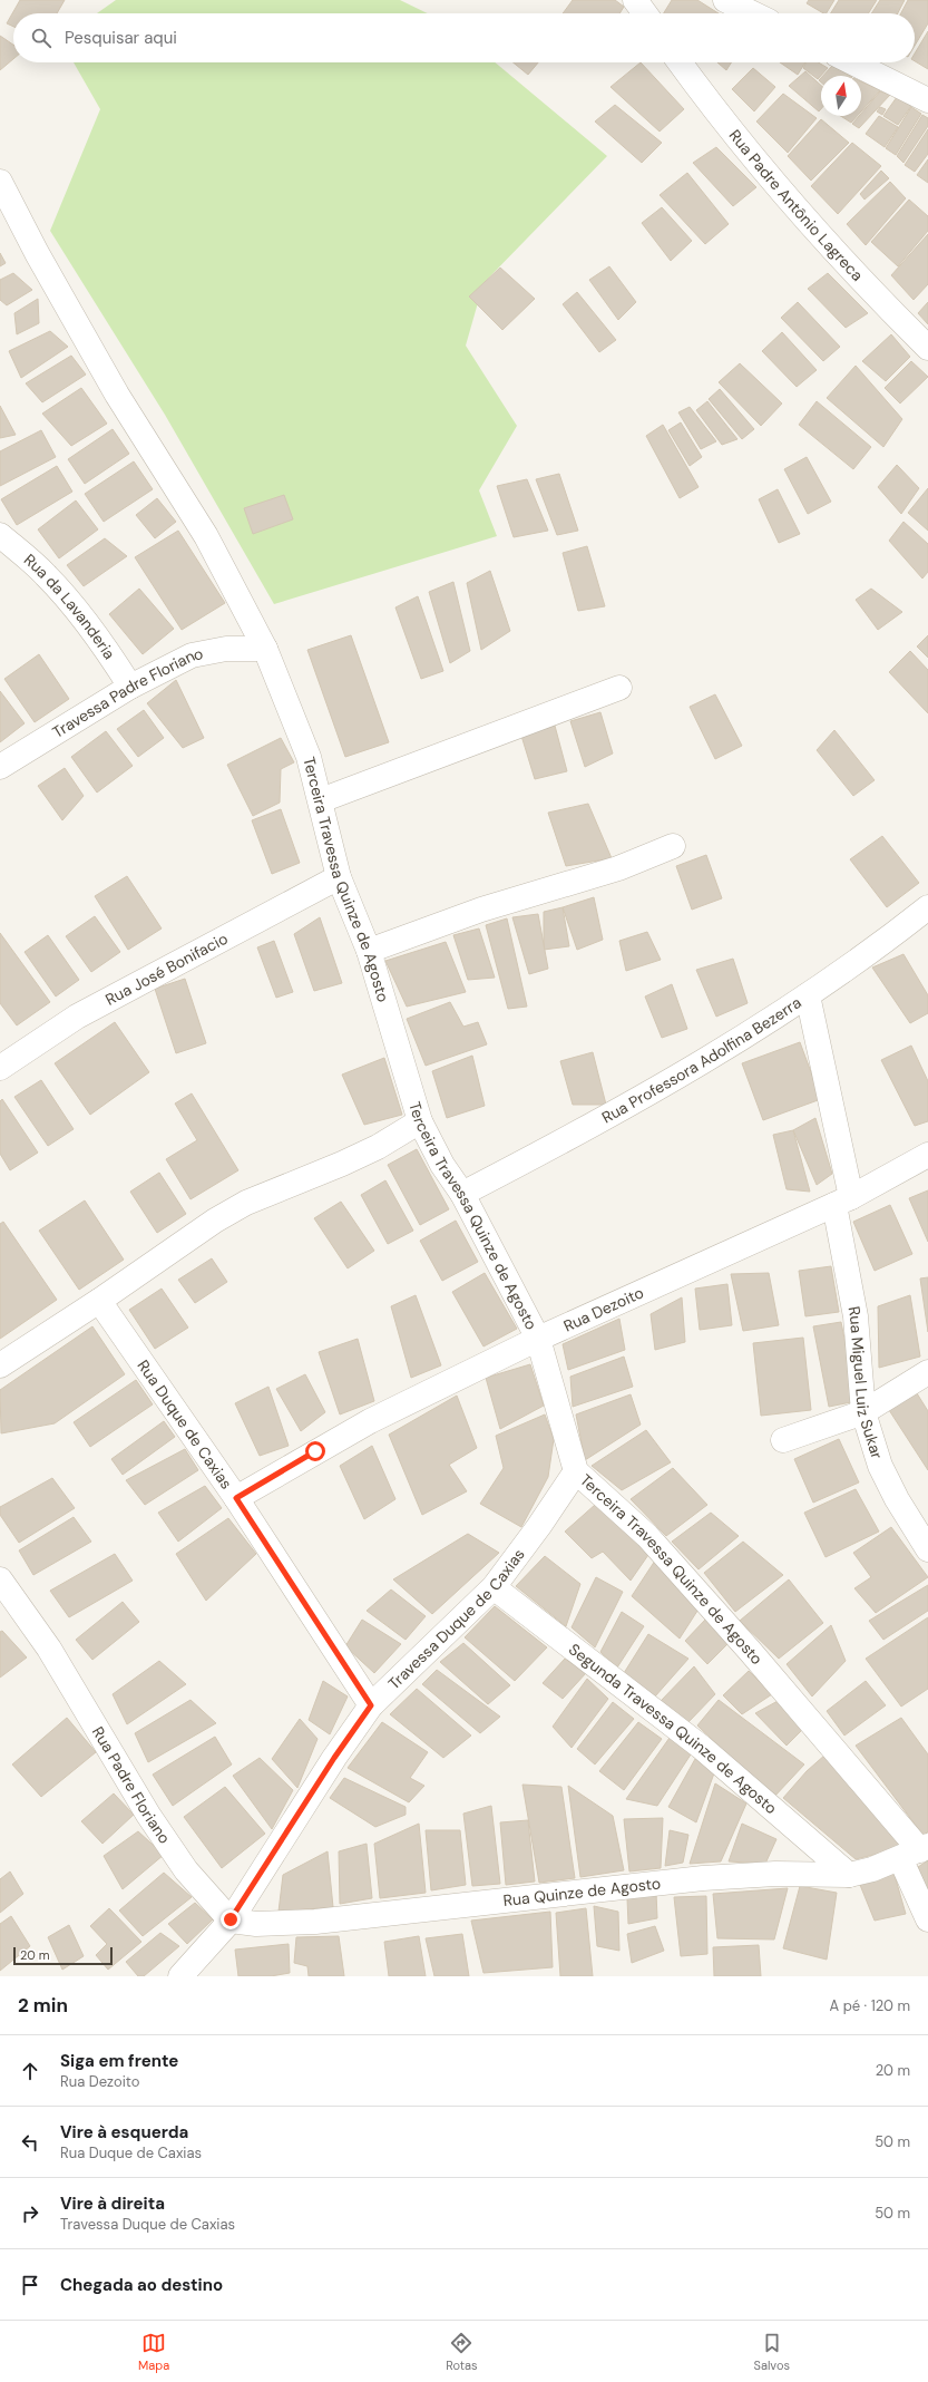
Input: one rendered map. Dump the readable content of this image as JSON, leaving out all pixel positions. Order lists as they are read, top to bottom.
{
  "streets": {
    "street": [
      "Rua Padre Antônio Lagreca",
      "Rua da Lavanderia",
      "Travessa Padre Floriano",
      "Terceira Travessa Quinze de Agosto",
      "Rua José Bonifacio",
      "Rua Professora Adolfina Bezerra",
      "Rua Dezoito",
      "Rua Miguel Luiz Sukar",
      "Rua Duque de Caxias",
      "Travessa Duque de Caxias",
      "Segunda Travessa Quinze de Agosto",
      "Rua Padre Floriano",
      "Rua Quinze de Agosto"
    ]
  },
  "crossings": [
    ["Rua da Lavanderia", "Travessa Padre Floriano"],
    ["Travessa Padre Floriano", "Terceira Travessa Quinze de Agosto"],
    ["Terceira Travessa Quinze de Agosto", "Rua José Bonifacio"],
    ["Terceira Travessa Quinze de Agosto", "Rua Professora Adolfina Bezerra"],
    ["Terceira Travessa Quinze de Agosto", "Rua Dezoito"],
    ["Terceira Travessa Quinze de Agosto", "Travessa Duque de Caxias"],
    ["Terceira Travessa Quinze de Agosto", "Rua Quinze de Agosto"],
    ["Rua Professora Adolfina Bezerra", "Rua Miguel Luiz Sukar"],
    ["Rua Dezoito", "Rua Miguel Luiz Sukar"],
    ["Rua Dezoito", "Rua Duque de Caxias"],
    ["Rua Duque de Caxias", "Travessa Duque de Caxias"],
    ["Travessa Duque de Caxias", "Segunda Travessa Quinze de Agosto"],
    ["Travessa Duque de Caxias", "Rua Padre Floriano"],
    ["Travessa Duque de Caxias", "Rua Quinze de Agosto"],
    ["Segunda Travessa Quinze de Agosto", "Rua Quinze de Agosto"],
    ["Rua Padre Floriano", "Rua Quinze de Agosto"]
  ],
  "scale_bar": "20 m",
  "north": "top",
  "page": {
    "search": "Pesquisar aqui",
    "scale": "20 m",
    "heading": ["2 min", "A pé · 120 m"],
    "list": [
      ["Siga em frente", "Rua Dezoito", "20 m"],
      ["Vire à esquerda", "Rua Duque de Caxias", "50 m"],
      ["Vire à direita", "Travessa Duque de Caxias", "50 m"],
      "Chegada ao destino"
    ],
    "nav": ["Mapa", "Rotas", "Salvos"]
  }
}
